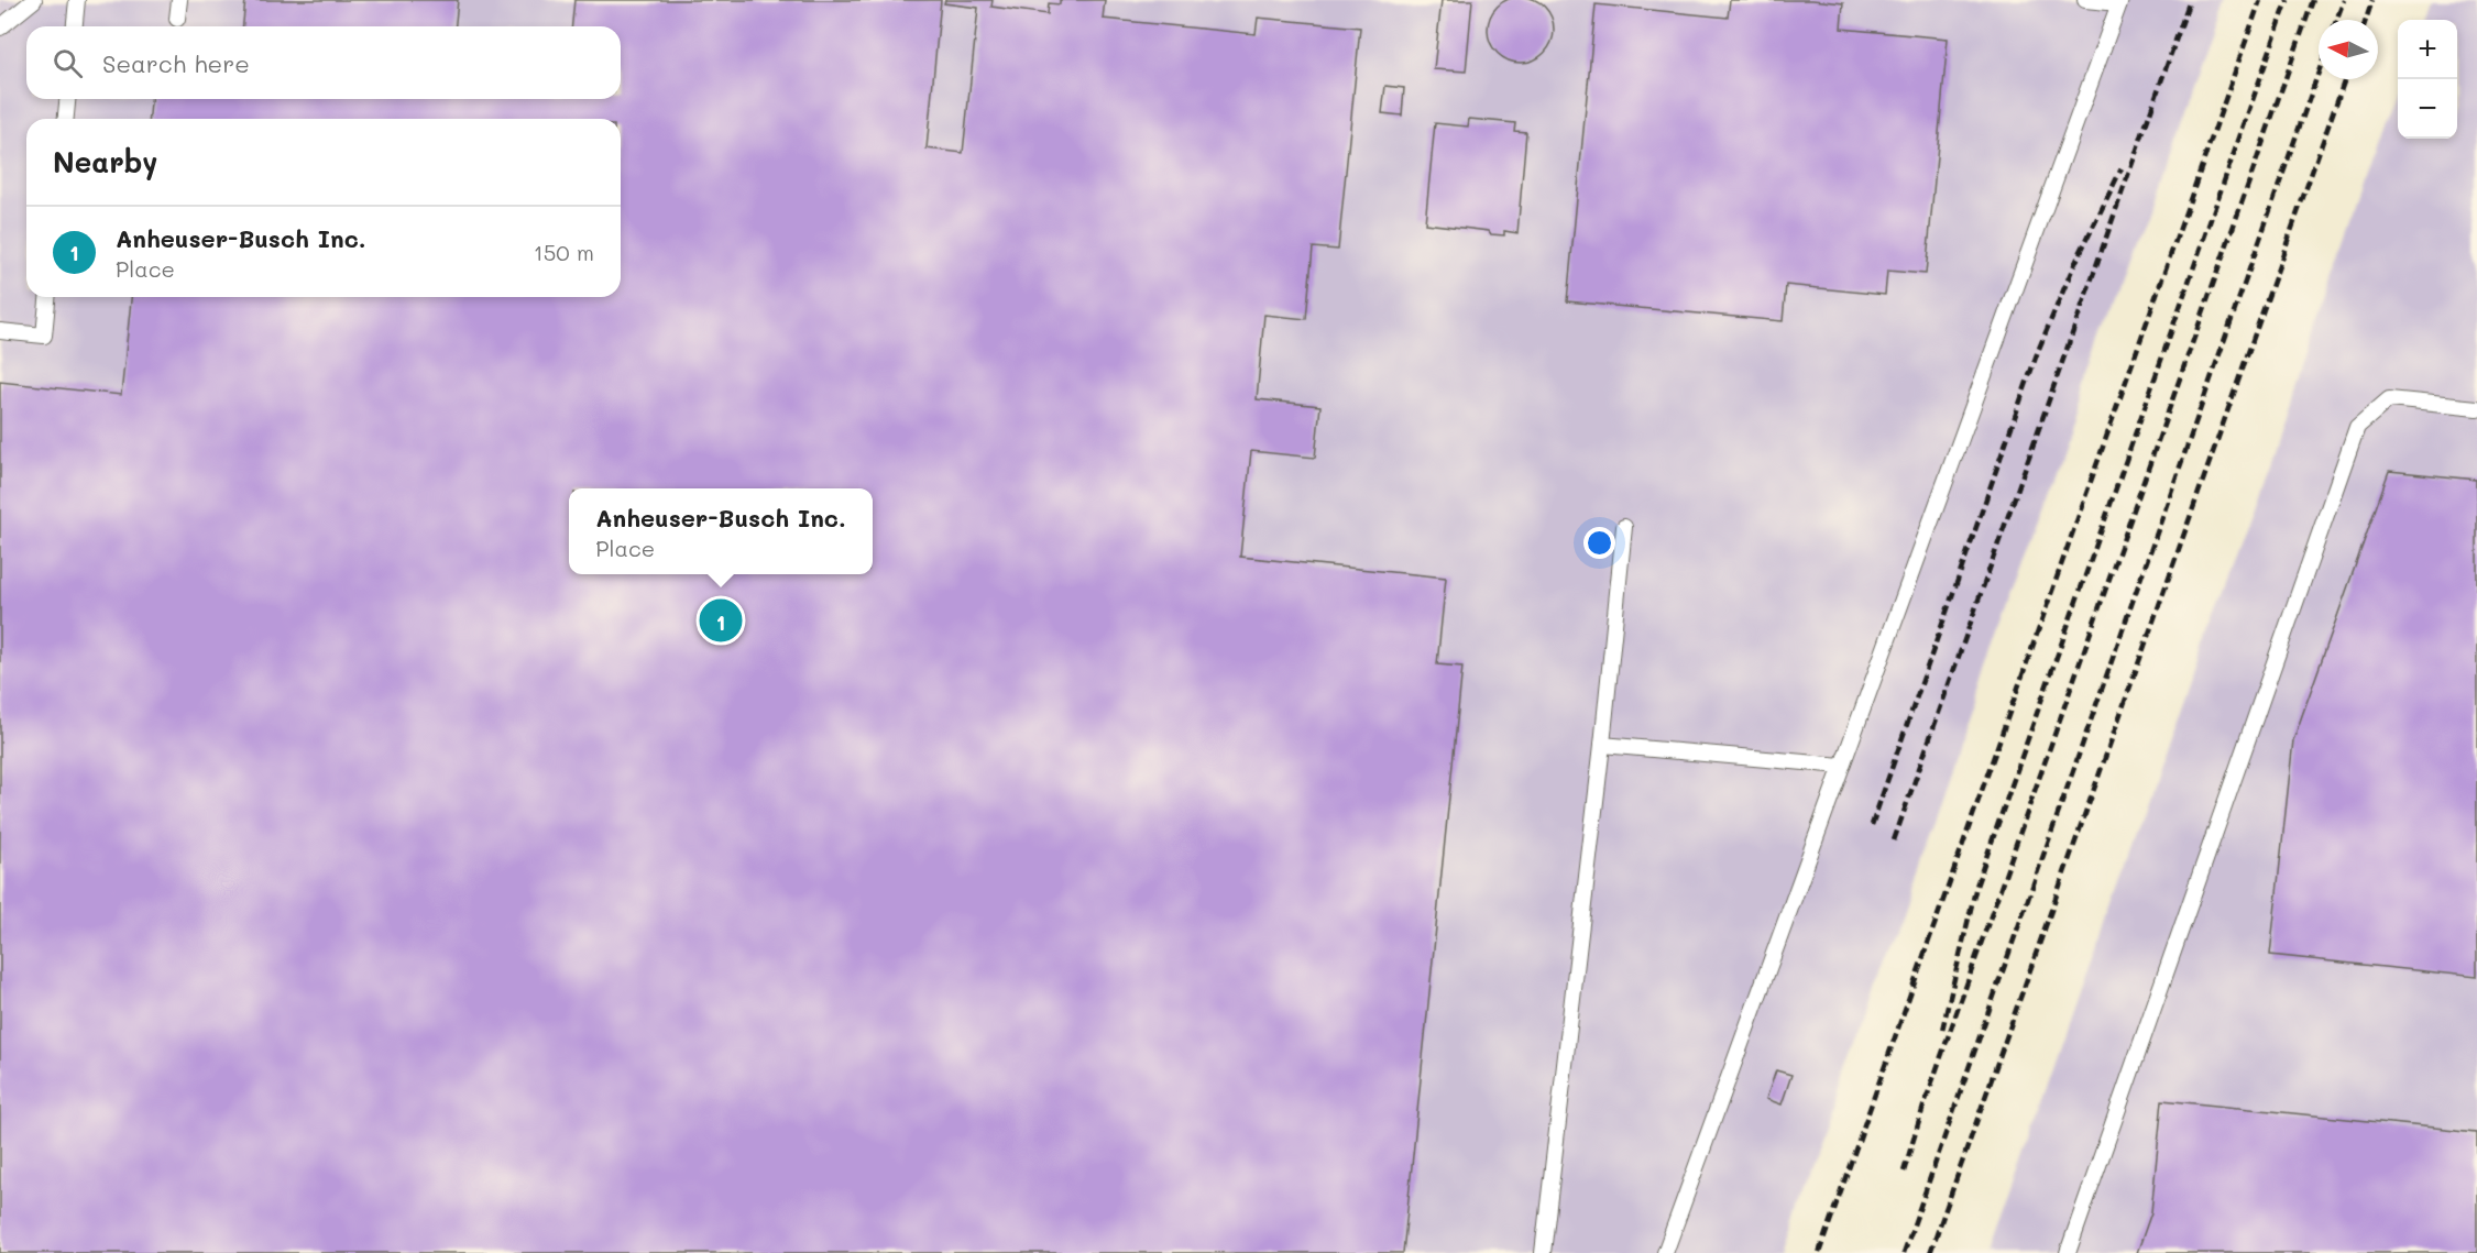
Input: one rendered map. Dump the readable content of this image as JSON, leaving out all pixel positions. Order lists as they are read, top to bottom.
{
  "north": "left",
  "page": {
    "map_buttons": ["+", "−"],
    "search": "Search here",
    "heading": "Nearby",
    "list": [
      {
        "mark": "1",
        "name": "Anheuser-Busch Inc.",
        "note": "Place",
        "value": "150 m"
      }
    ],
    "popup": ["Anheuser-Busch Inc.", "Place"],
    "pins": "1"
  }
}
